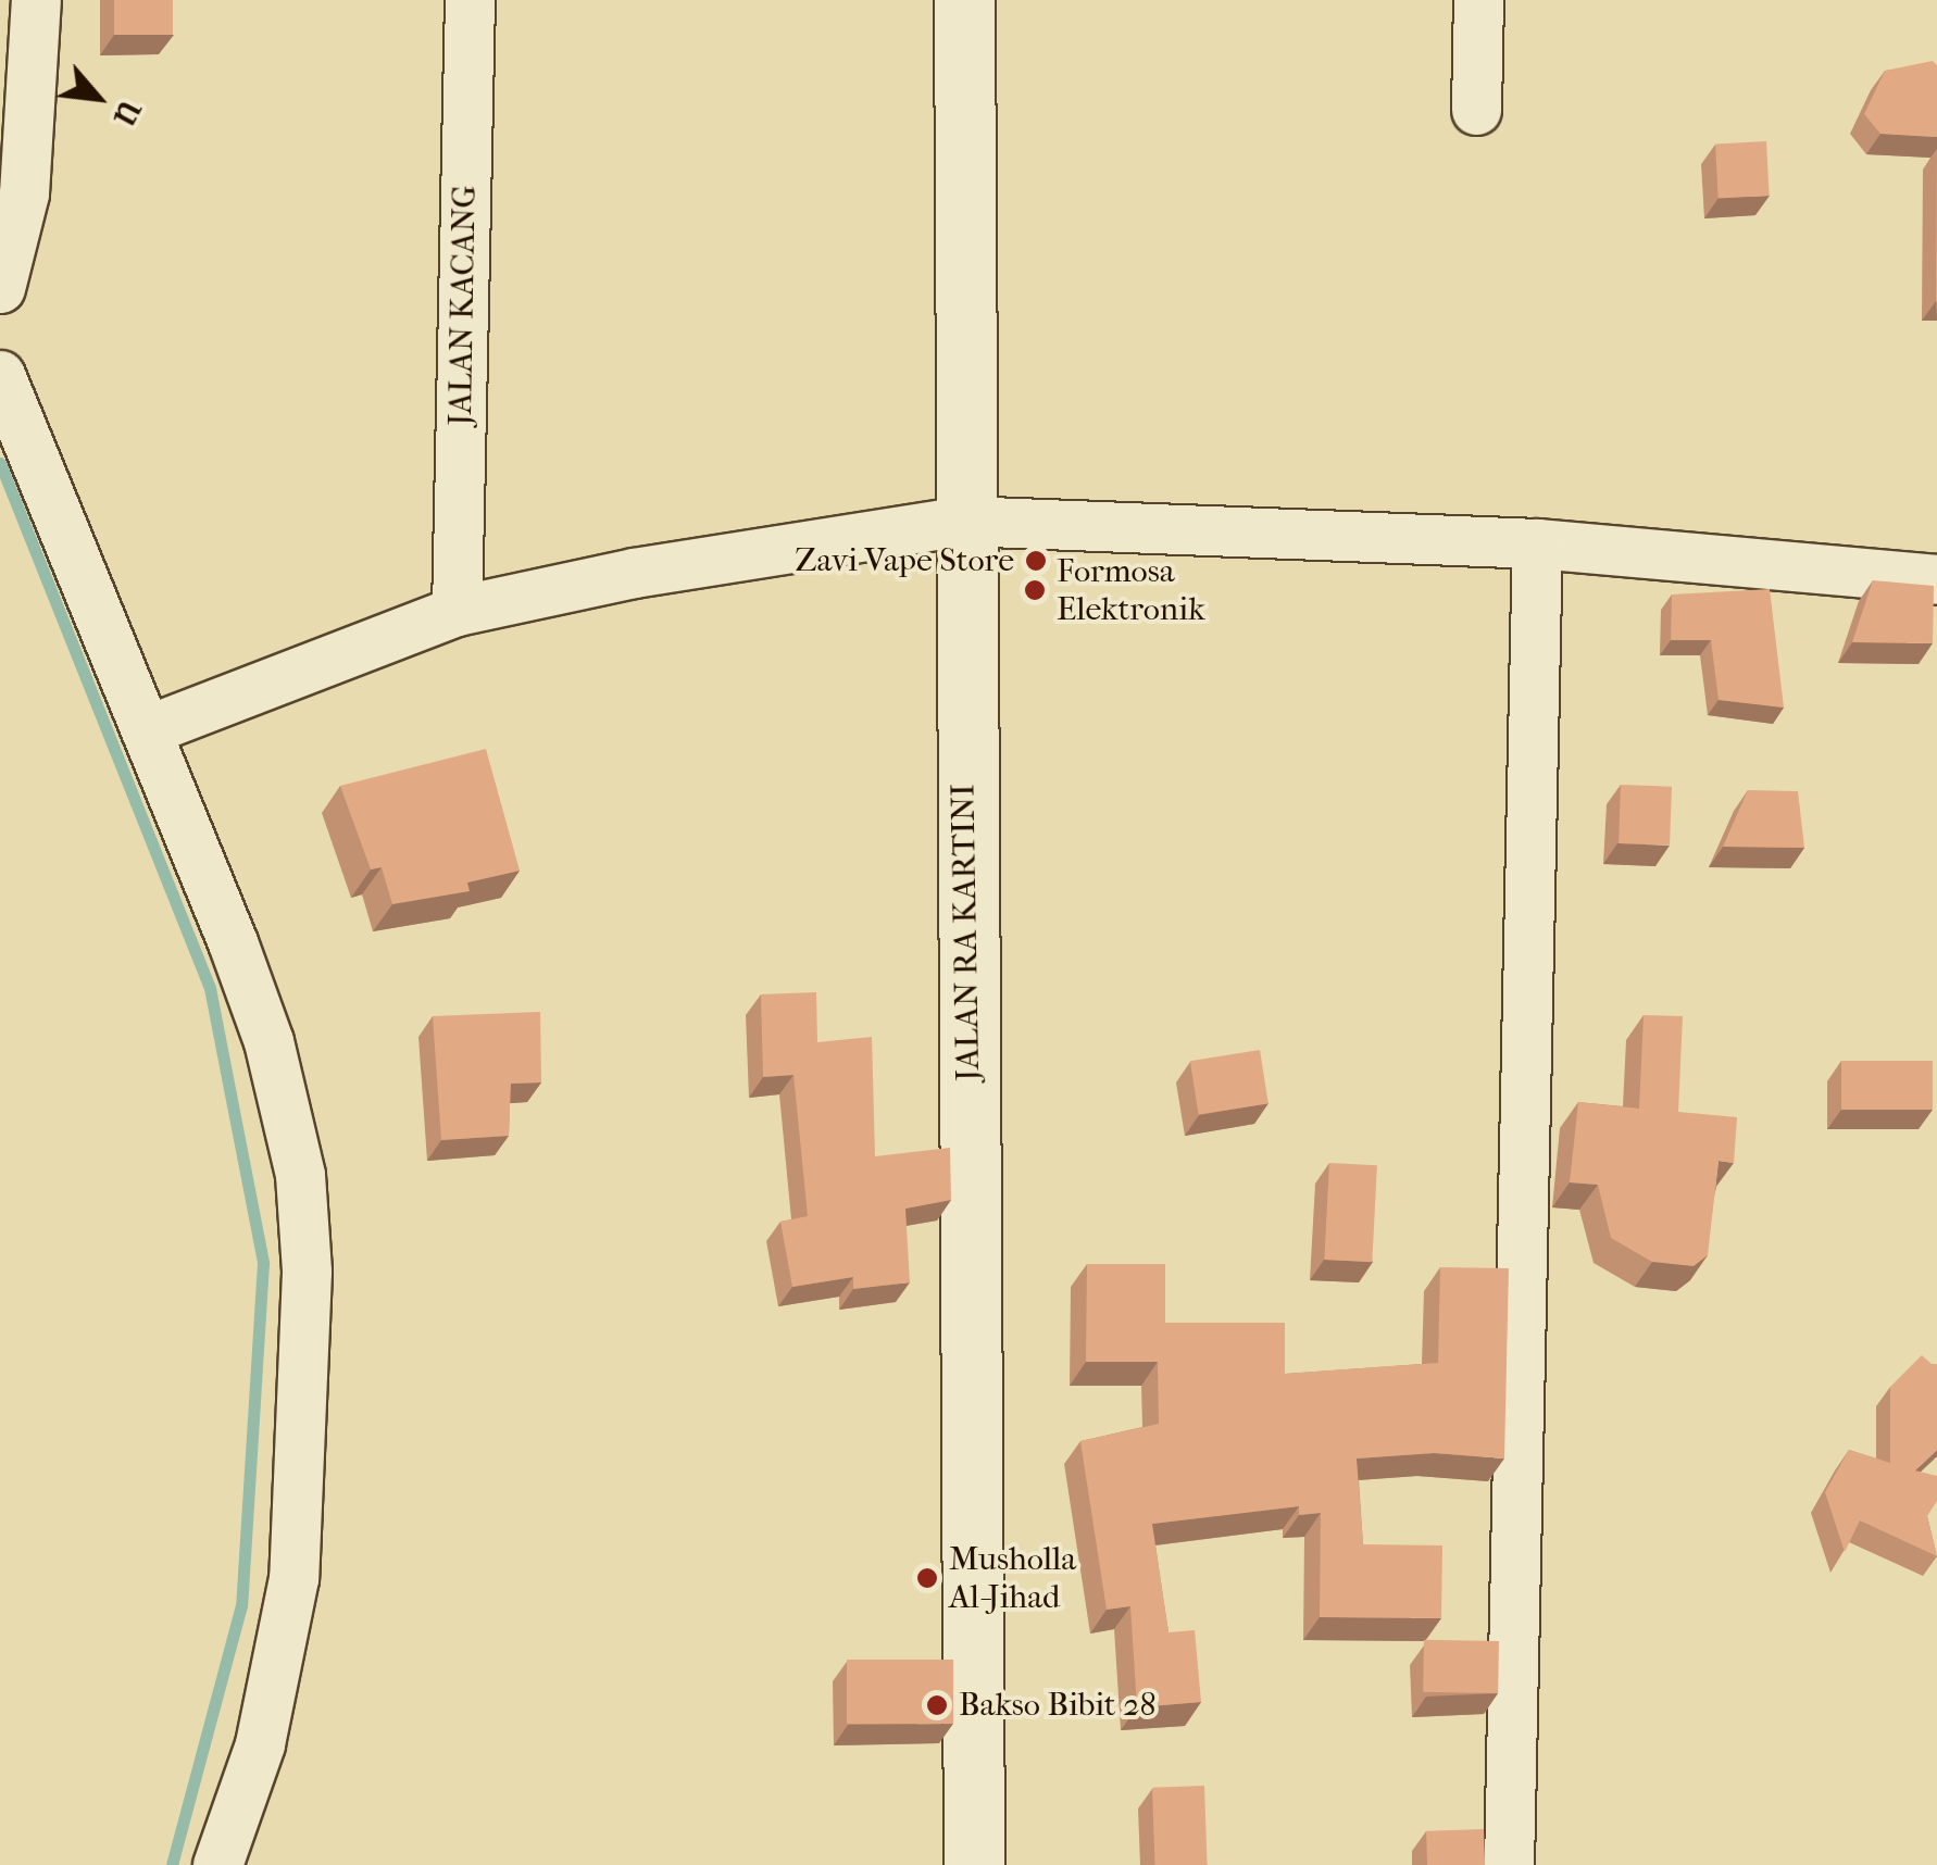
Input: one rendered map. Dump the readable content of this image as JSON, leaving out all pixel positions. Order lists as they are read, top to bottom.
{
  "streets": {
    "main road": ["JALAN RA KARTINI"],
    "street": ["JALAN KACANG"]
  },
  "places": [
    "Zavi Vape Store",
    "Formosa Elektronik",
    "Musholla Al-Jihad",
    "Bakso Bibit 28"
  ],
  "north": "bottom right"
}
